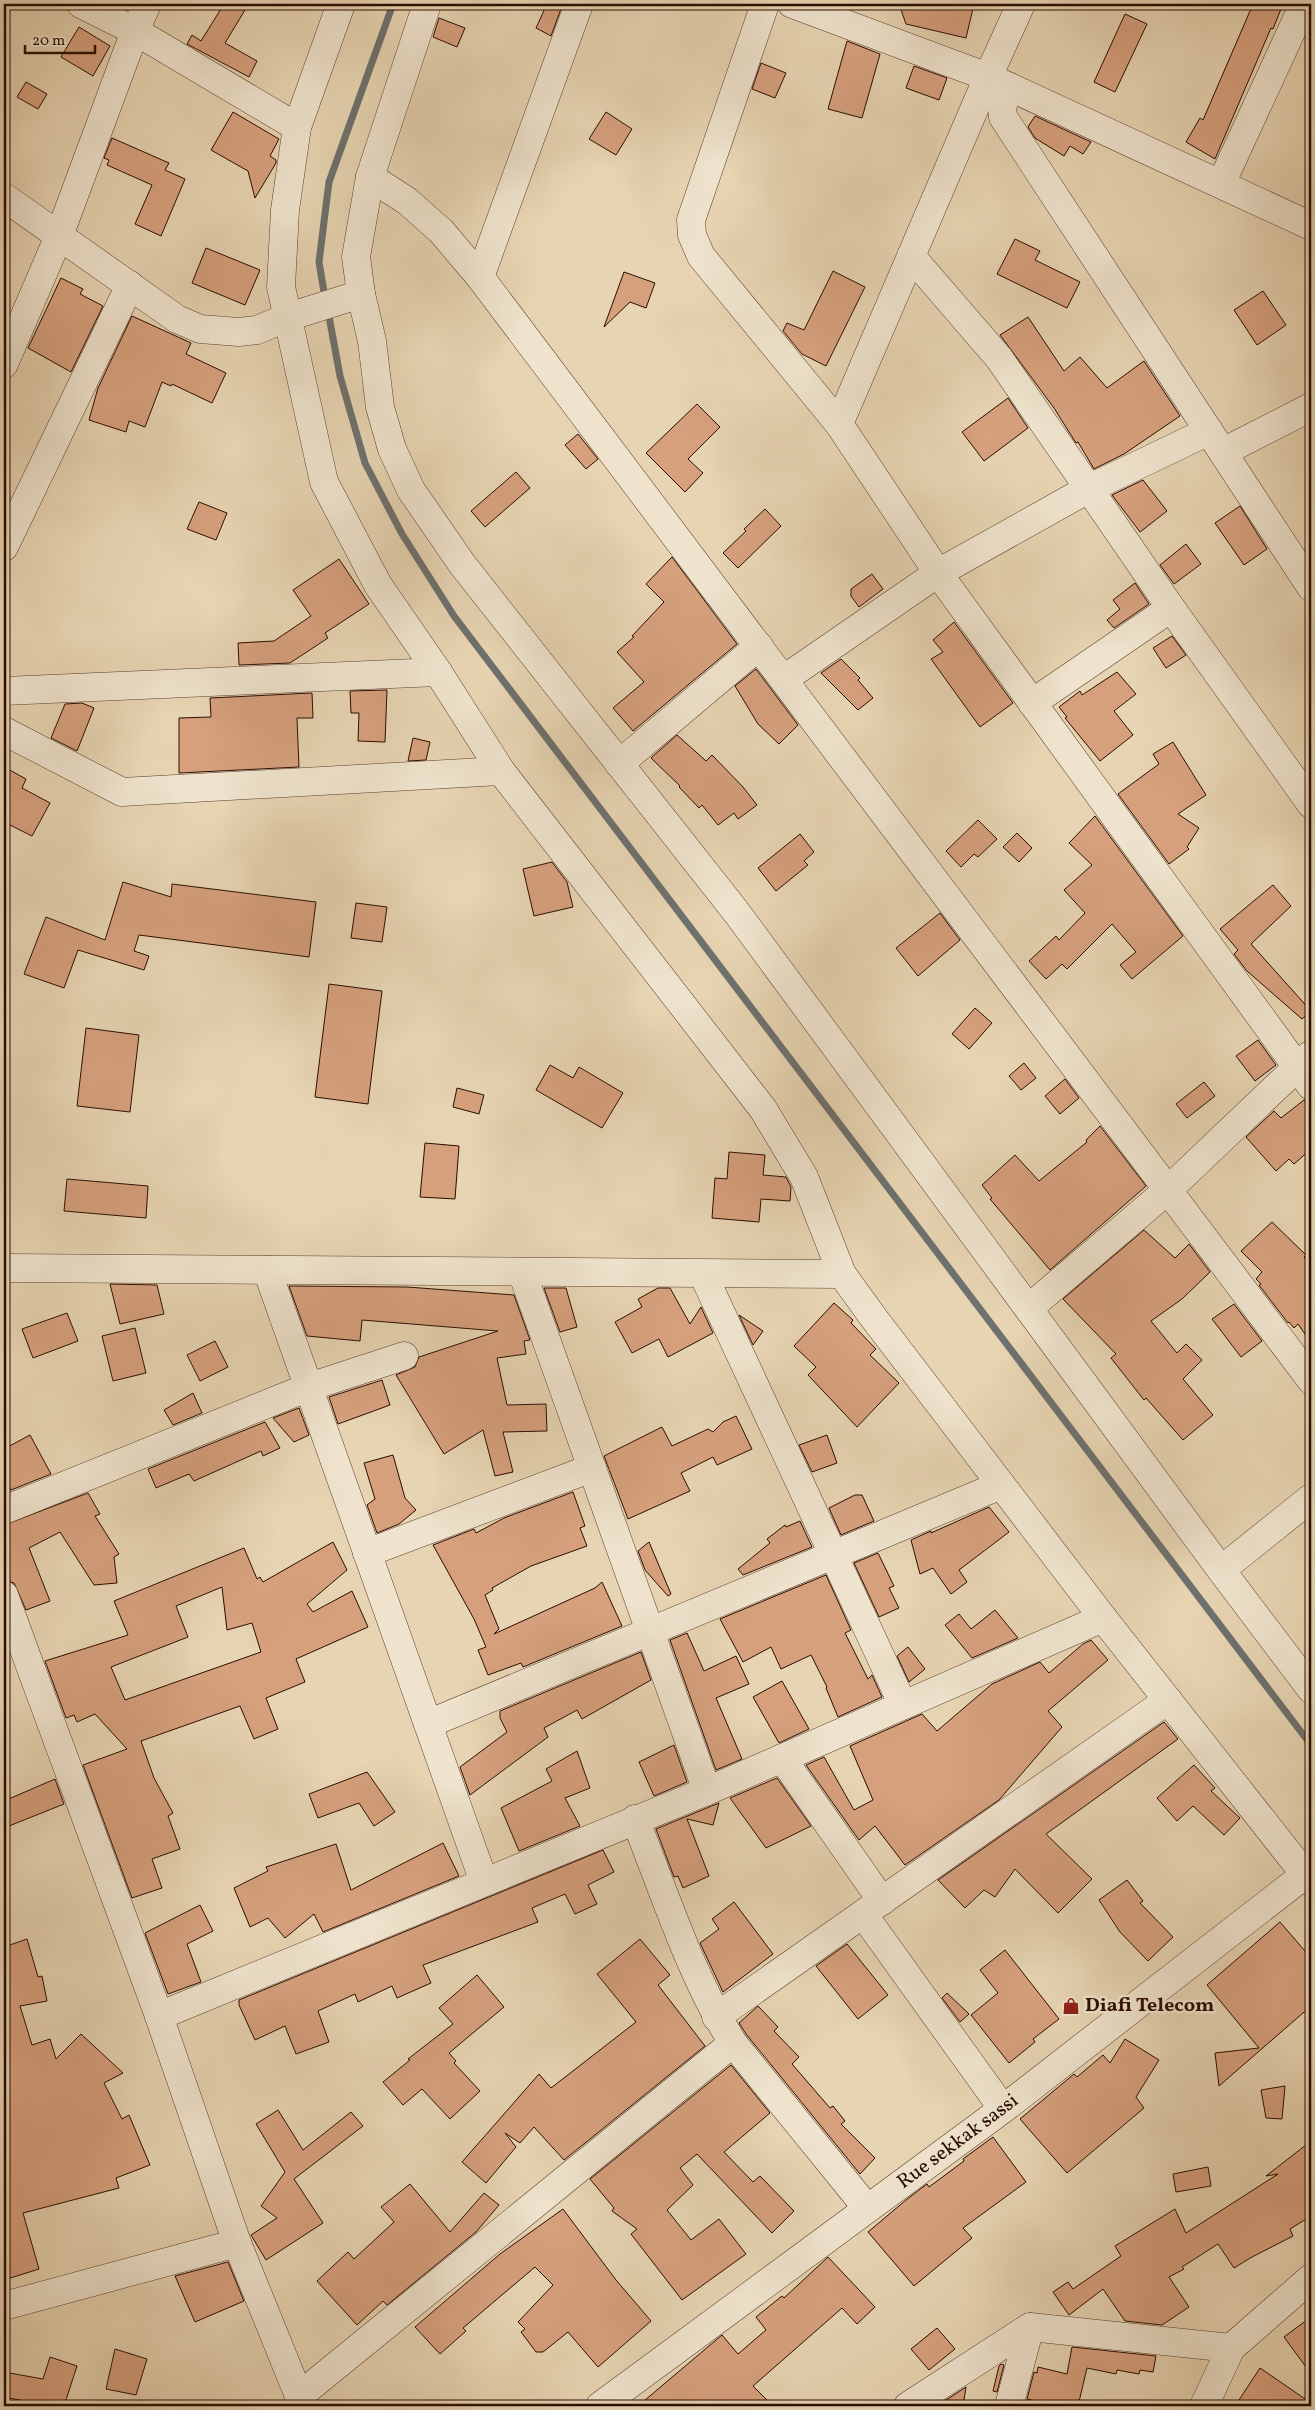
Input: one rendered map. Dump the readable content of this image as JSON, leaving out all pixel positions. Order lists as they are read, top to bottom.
{
  "streets": {
    "street": ["Rue sekkak sassi"]
  },
  "places": {
    "shop": ["Diafi Telecom"]
  },
  "scale_bar": "20 m"
}
